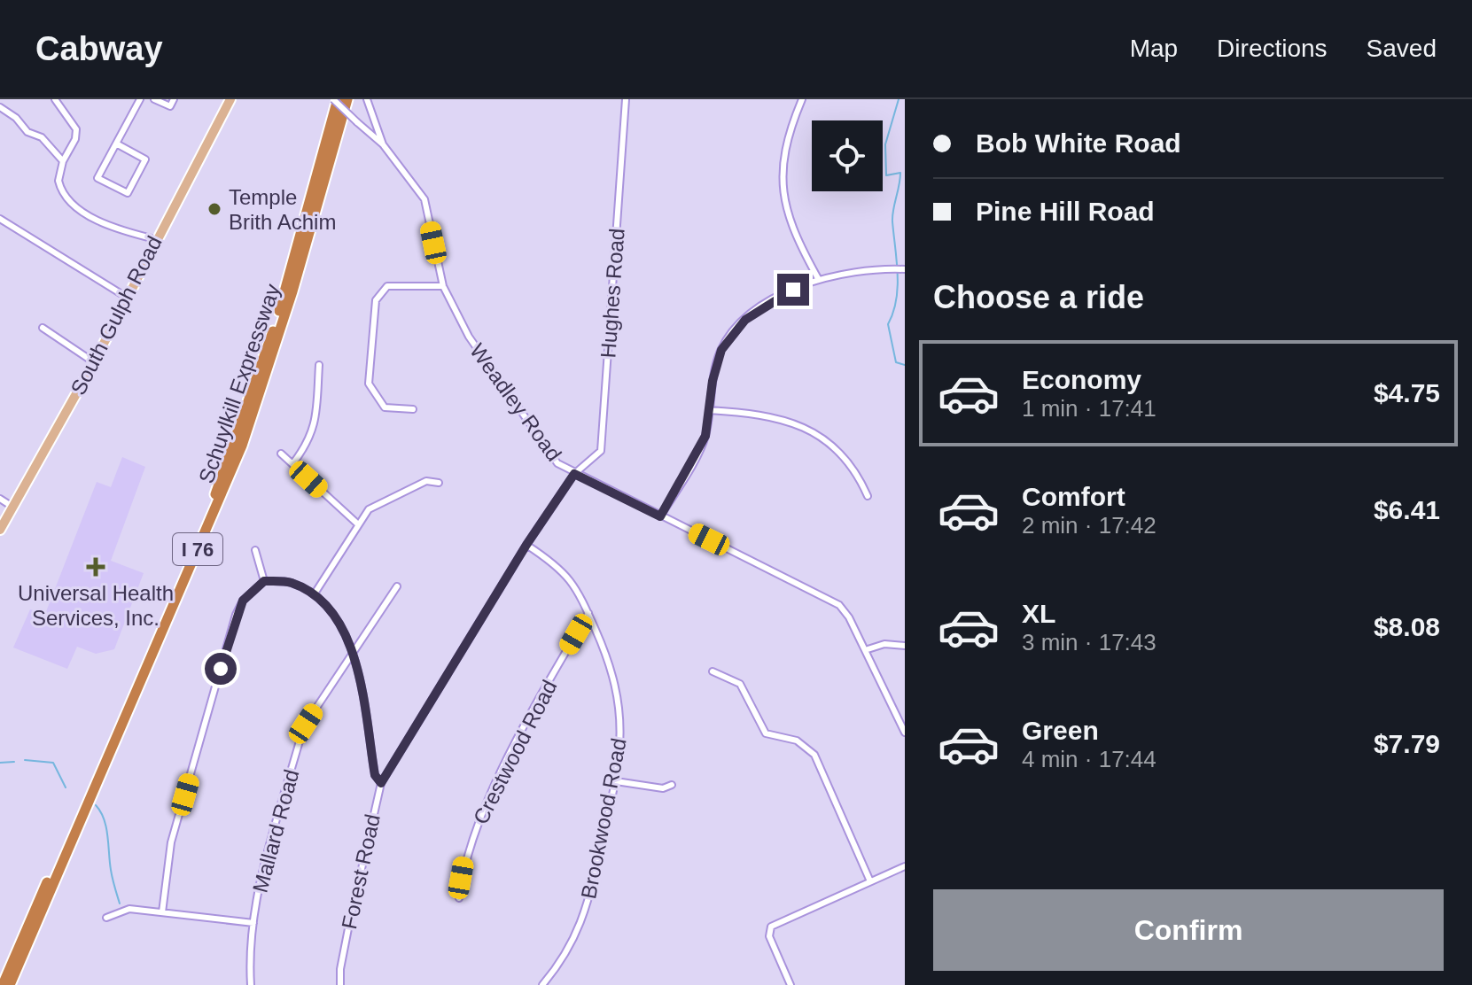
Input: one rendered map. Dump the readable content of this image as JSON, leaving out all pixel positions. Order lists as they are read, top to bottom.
{
  "streets": {
    "highway": ["Schuylkill Expressway", "I 76"],
    "main road": ["South Gulph Road"],
    "street": [
      "Hughes Road",
      "Weadley Road",
      "Crestwood Road",
      "Brookwood Road",
      "Mallard Road",
      "Forest Road"
    ]
  },
  "crossings": [
    ["Hughes Road", "Weadley Road"],
    ["Hughes Road", "Forest Road"],
    ["Schuylkill Expressway", "Weadley Road"],
    ["Weadley Road", "Forest Road"],
    ["Crestwood Road", "Brookwood Road"],
    ["Brookwood Road", "Forest Road"]
  ],
  "places": {
    "other": ["Temple Brith Achim"],
    "health": ["Universal Health Services, Inc."]
  },
  "page": {
    "header": "Cabway",
    "nav": ["Map", "Directions", "Saved"],
    "banner": ["Bob White Road", "Pine Hill Road"],
    "heading": "Choose a ride",
    "list": [
      {
        "name": "Economy",
        "note": "1 min · 17:41",
        "value": "$4.75"
      },
      {
        "name": "Comfort",
        "note": "2 min · 17:42",
        "value": "$6.41"
      },
      {
        "name": "XL",
        "note": "3 min · 17:43",
        "value": "$8.08"
      },
      {
        "name": "Green",
        "note": "4 min · 17:44",
        "value": "$7.79"
      }
    ],
    "buttons": "Confirm"
  }
}
